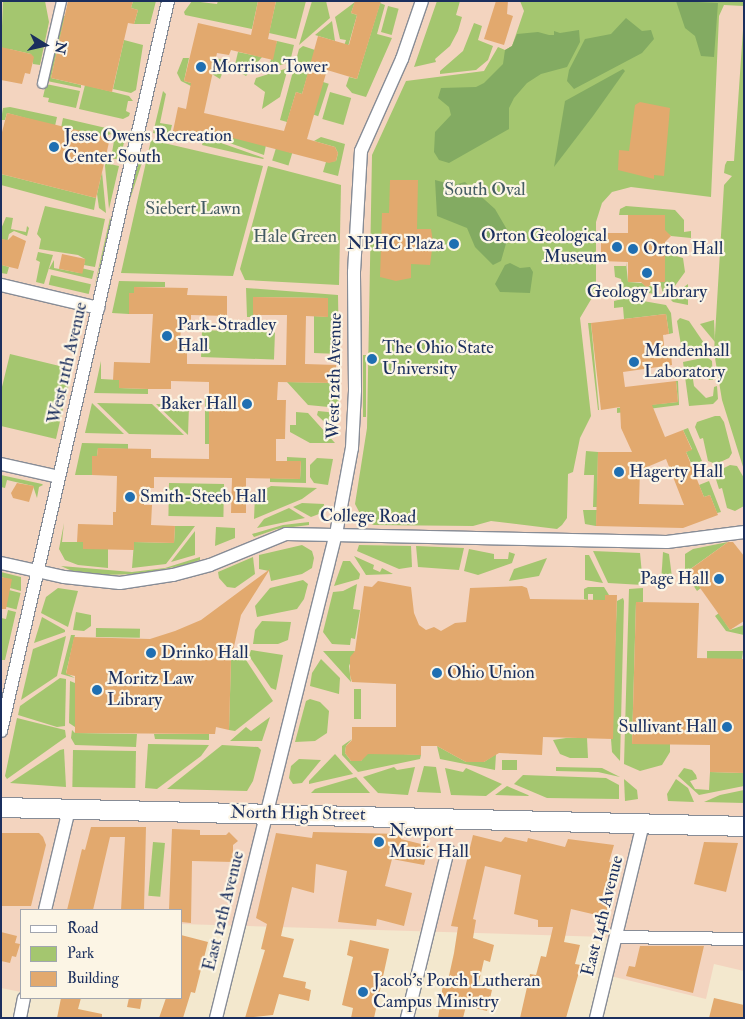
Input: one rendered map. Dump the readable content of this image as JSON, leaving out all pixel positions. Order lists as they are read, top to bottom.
{
  "streets": {
    "main road": ["North High Street"],
    "street": [
      "West 11th Avenue",
      "West 12th Avenue",
      "College Road",
      "East 12th Avenue",
      "East 14th Avenue"
    ]
  },
  "crossings": [
    ["West 11th Avenue", "College Road"],
    ["West 12th Avenue", "College Road"],
    ["West 12th Avenue", "North High Street"],
    ["West 12th Avenue", "East 12th Avenue"],
    ["North High Street", "East 12th Avenue"],
    ["North High Street", "East 14th Avenue"]
  ],
  "parks": ["South Oval", "Siebert Lawn", "Hale Green"],
  "places": [
    "Morrison Tower",
    "Jesse Owens Recreation Center South",
    "NPHC Plaza",
    "Orton Geological Museum",
    "Orton Hall",
    "Geology Library",
    "Park-Stradley Hall",
    "The Ohio State University",
    "Mendenhall Laboratory",
    "Baker Hall",
    "Hagerty Hall",
    "Smith-Steeb Hall",
    "Page Hall",
    "Drinko Hall",
    "Ohio Union",
    "Moritz Law Library",
    "Sullivant Hall",
    "Newport Music Hall",
    "Jacob's Porch Lutheran Campus Ministry"
  ],
  "legend": ["Road", "Park", "Building"],
  "north": "right"
}
